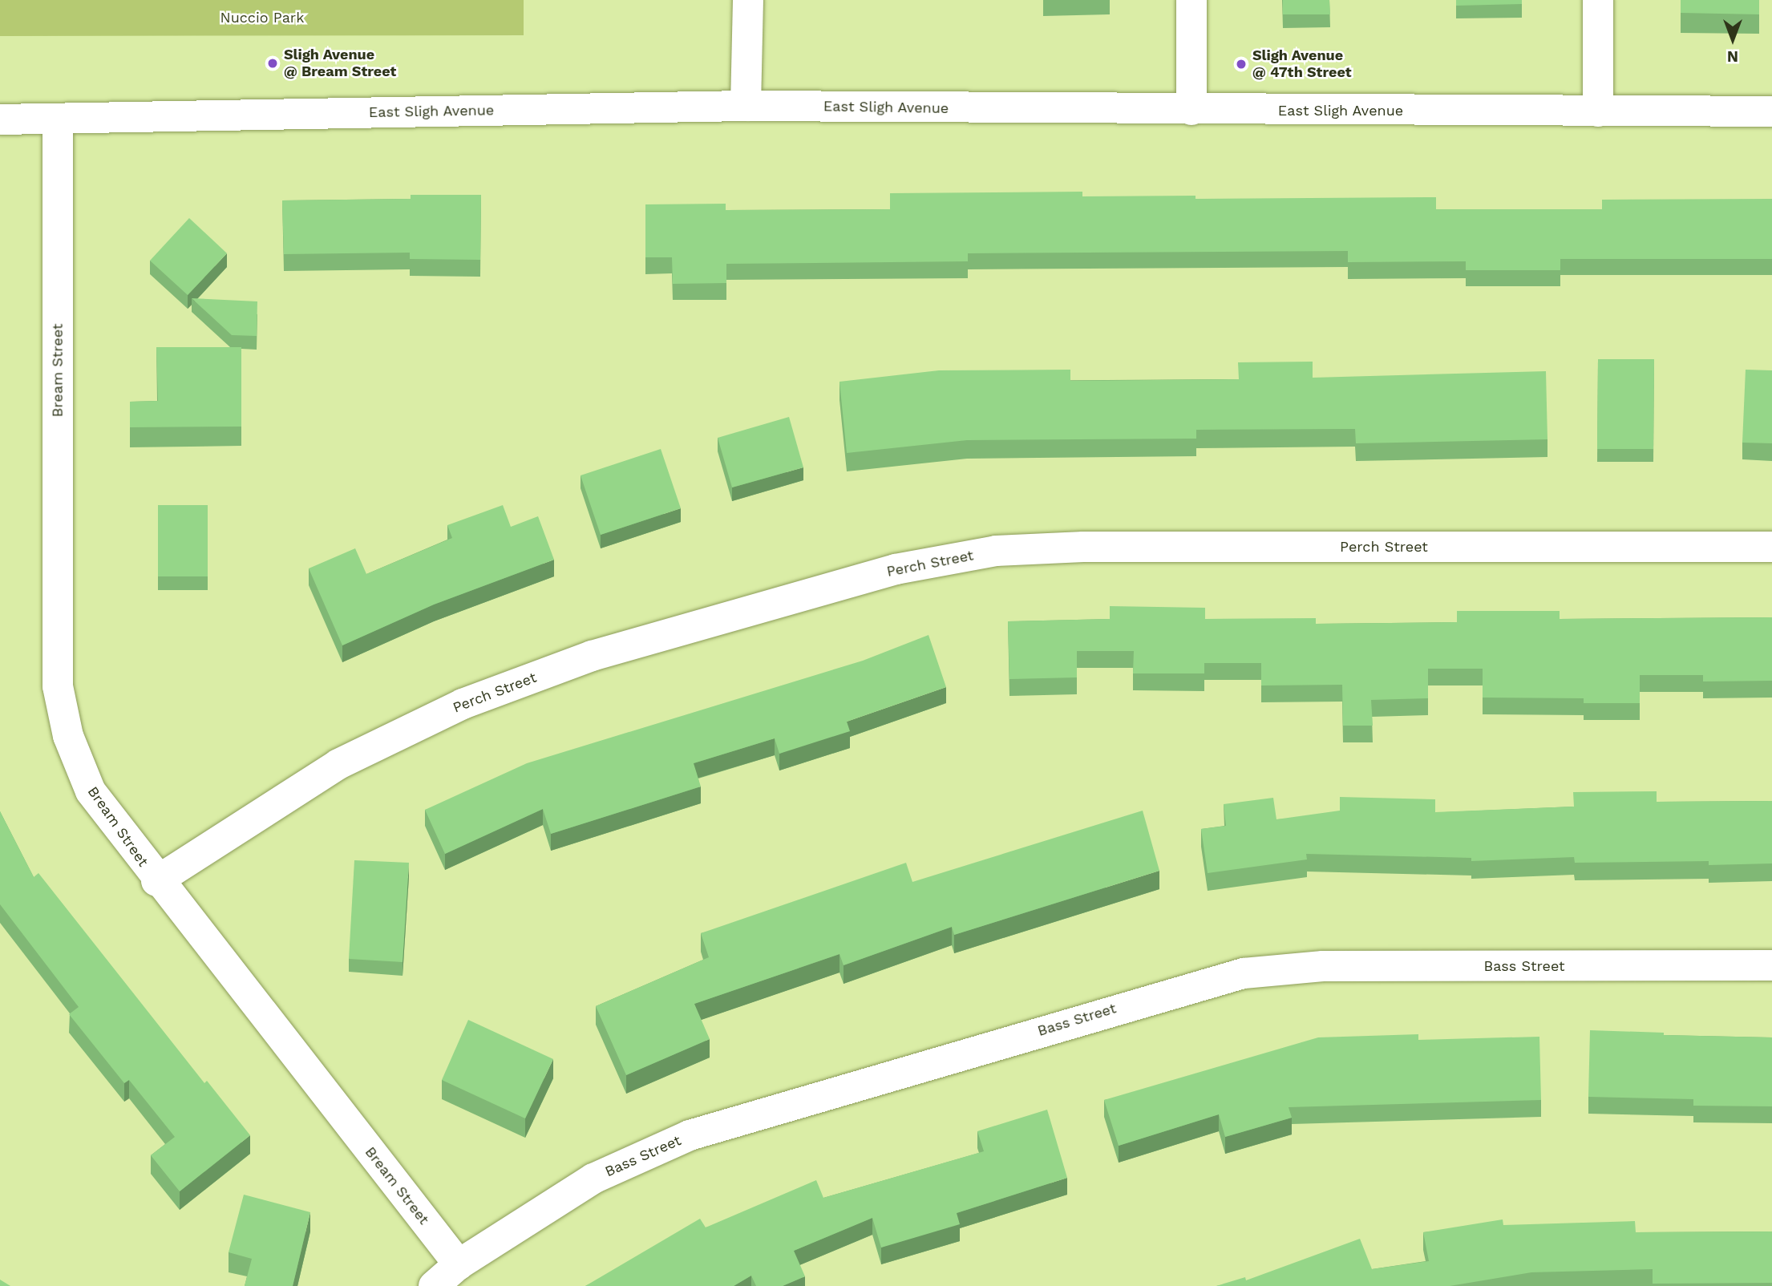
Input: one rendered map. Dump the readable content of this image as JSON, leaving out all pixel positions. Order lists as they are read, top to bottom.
{
  "streets": {
    "street": [
      "East Sligh Avenue",
      "Bream Street",
      "Perch Street",
      "Bass Street"
    ]
  },
  "crossings": [
    ["East Sligh Avenue", "Bream Street"],
    ["Bream Street", "Perch Street"],
    ["Bream Street", "Bass Street"]
  ],
  "parks": ["Nuccio Park"],
  "places": ["Sligh Avenue @ Bream Street", "Sligh Avenue @ 47th Street"],
  "north": "bottom"
}
